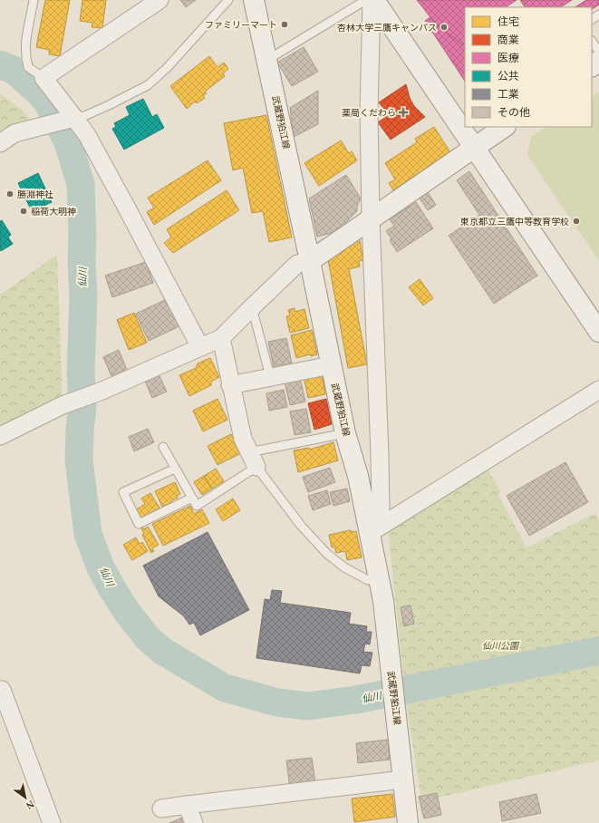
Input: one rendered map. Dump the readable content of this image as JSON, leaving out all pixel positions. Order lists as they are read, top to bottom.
{
  "streets": {
    "main road": ["武蔵野狛江線"]
  },
  "water": ["仙川"],
  "parks": ["仙川公園"],
  "places": {
    "other": [
      "ファミリーマート",
      "杏林大学三鷹キャンパス",
      "勝淵神社",
      "稲荷大明神",
      "東京都立三鷹中等教育学校"
    ],
    "health": ["薬局くだわら"]
  },
  "legend": [
    "住宅",
    "商業",
    "医療",
    "公共",
    "工業",
    "その他"
  ],
  "north": "bottom right"
}
